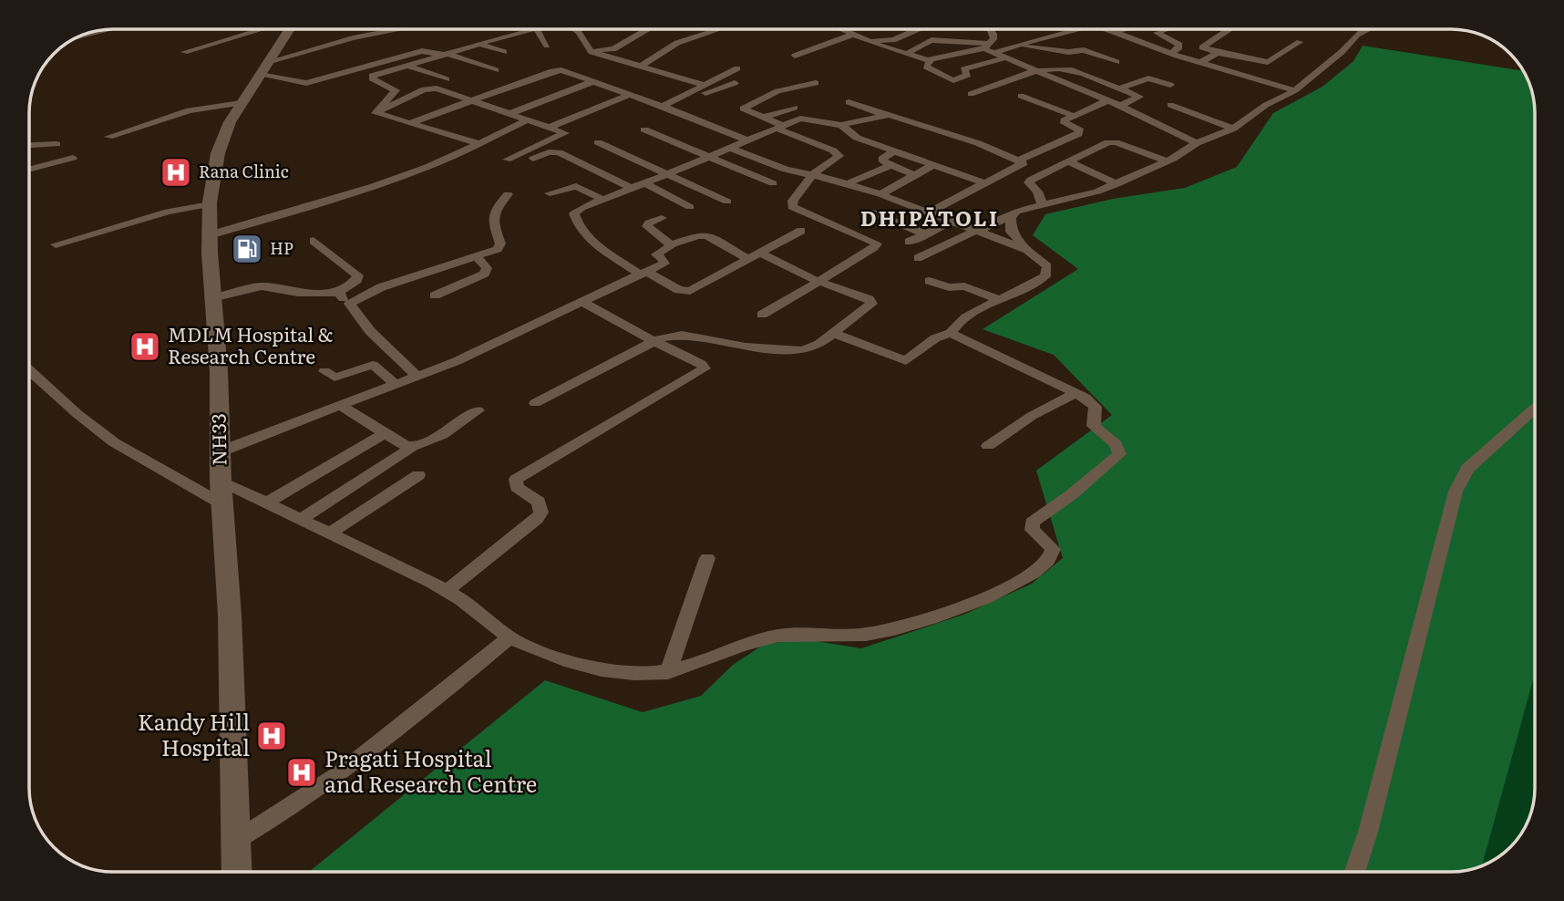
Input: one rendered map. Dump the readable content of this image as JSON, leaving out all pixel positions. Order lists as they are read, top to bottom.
{
  "streets": {
    "main road": ["NH33"]
  },
  "districts": ["DHIPĀTOLI"],
  "places": {
    "hospital": [
      "Rana Clinic",
      "MDLM Hospital & Research Centre",
      "Kandy Hill Hospital",
      "Pragati Hospital and Research Centre"
    ],
    "fuel station": ["HP"]
  }
}
